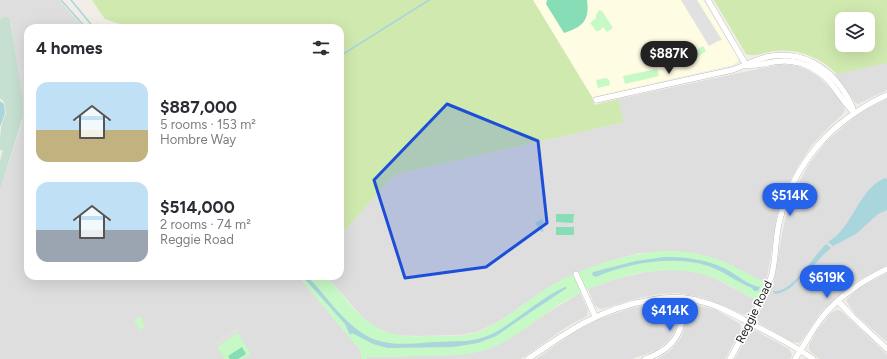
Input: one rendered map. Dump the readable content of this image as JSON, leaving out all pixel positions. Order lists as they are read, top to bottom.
{
  "streets": {
    "street": ["Reggie Road"]
  },
  "page": {
    "heading": "4 homes",
    "price": [
      "$887K",
      "$514K",
      "$619K",
      "$414K"
    ],
    "list": [
      {
        "name": "$887,000",
        "note": "5 rooms · 153 m² · Hombre Way"
      },
      {
        "name": "$514,000",
        "note": "2 rooms · 74 m² · Reggie Road"
      }
    ]
  }
}
